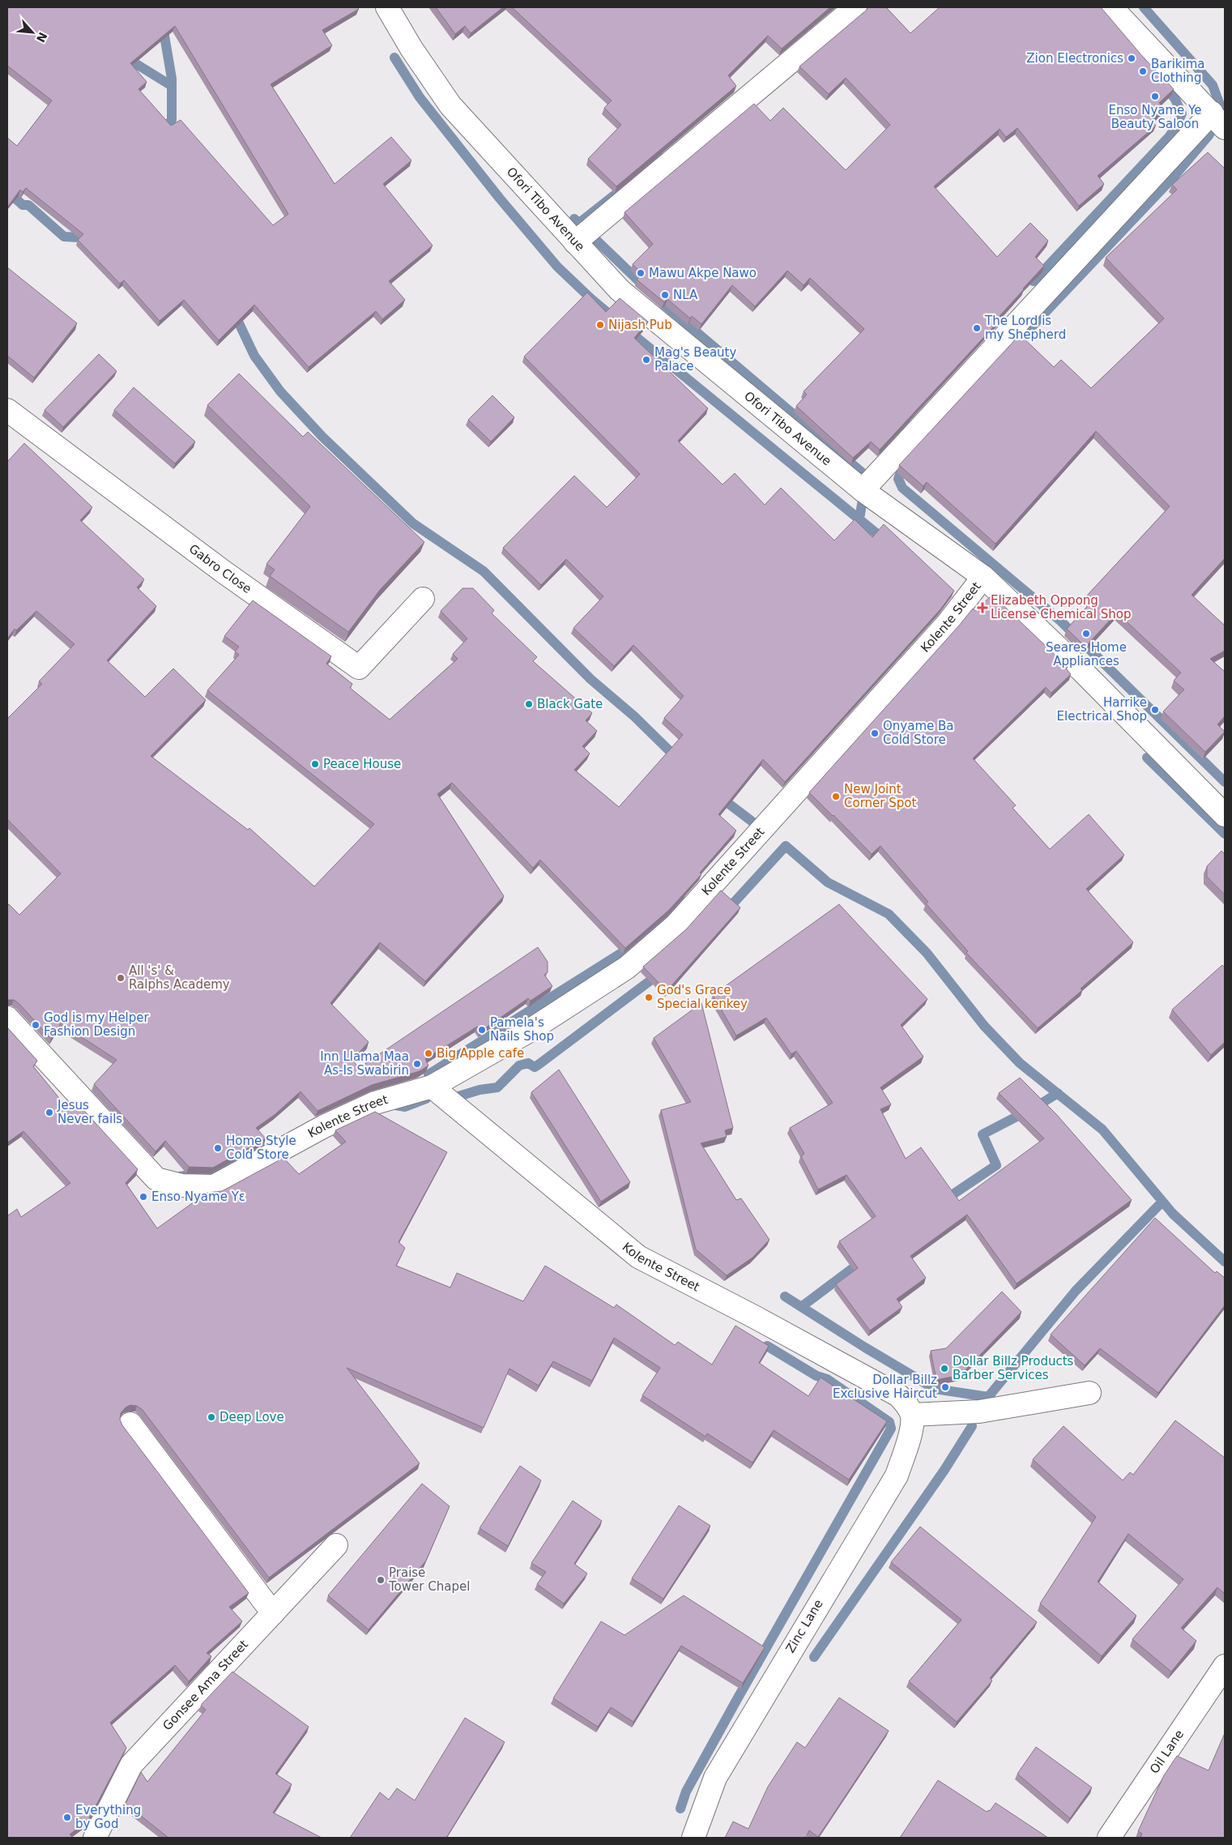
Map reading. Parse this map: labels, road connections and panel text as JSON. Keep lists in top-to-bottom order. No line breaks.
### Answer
{"streets":{"street":["Ofori Tibo Avenue","Gabro Close","Kolente Street","Zinc Lane","Gonsee Ama Street","Oil Lane"]},"crossings":[["Ofori Tibo Avenue","Kolente Street"],["Kolente Street","Zinc Lane"]],"places":{"other":["Zion Electronics","Barikima Clothing","Enso Nyame Ye Beauty Saloon","Mawu Akpe Nawo","NLA","Nijash Pub","The Lord is my Shepherd","Mag's Beauty Palace","Seares Home Appliances","Black Gate","Harrike Electrical Shop","Onyame Ba Cold Store","Peace House","New Joint Corner Spot","All 's' & Ralphs Academy","God's Grace Special kenkey","God is my Helper Fashion Design","Pamela's Nails Shop","Big Apple cafe","Inn Llama Maa As-Is Swabirin","Jesus Never fails","Home Style Cold Store","Enso Nyame Yɛ","Dollar Billz Products Barber Services","Dollar Billz Exclusive Haircut","Deep Love","Praise Tower Chapel","Everything by God"],"health":["Elizabeth Oppong License Chemical Shop"]},"north":"bottom right"}
